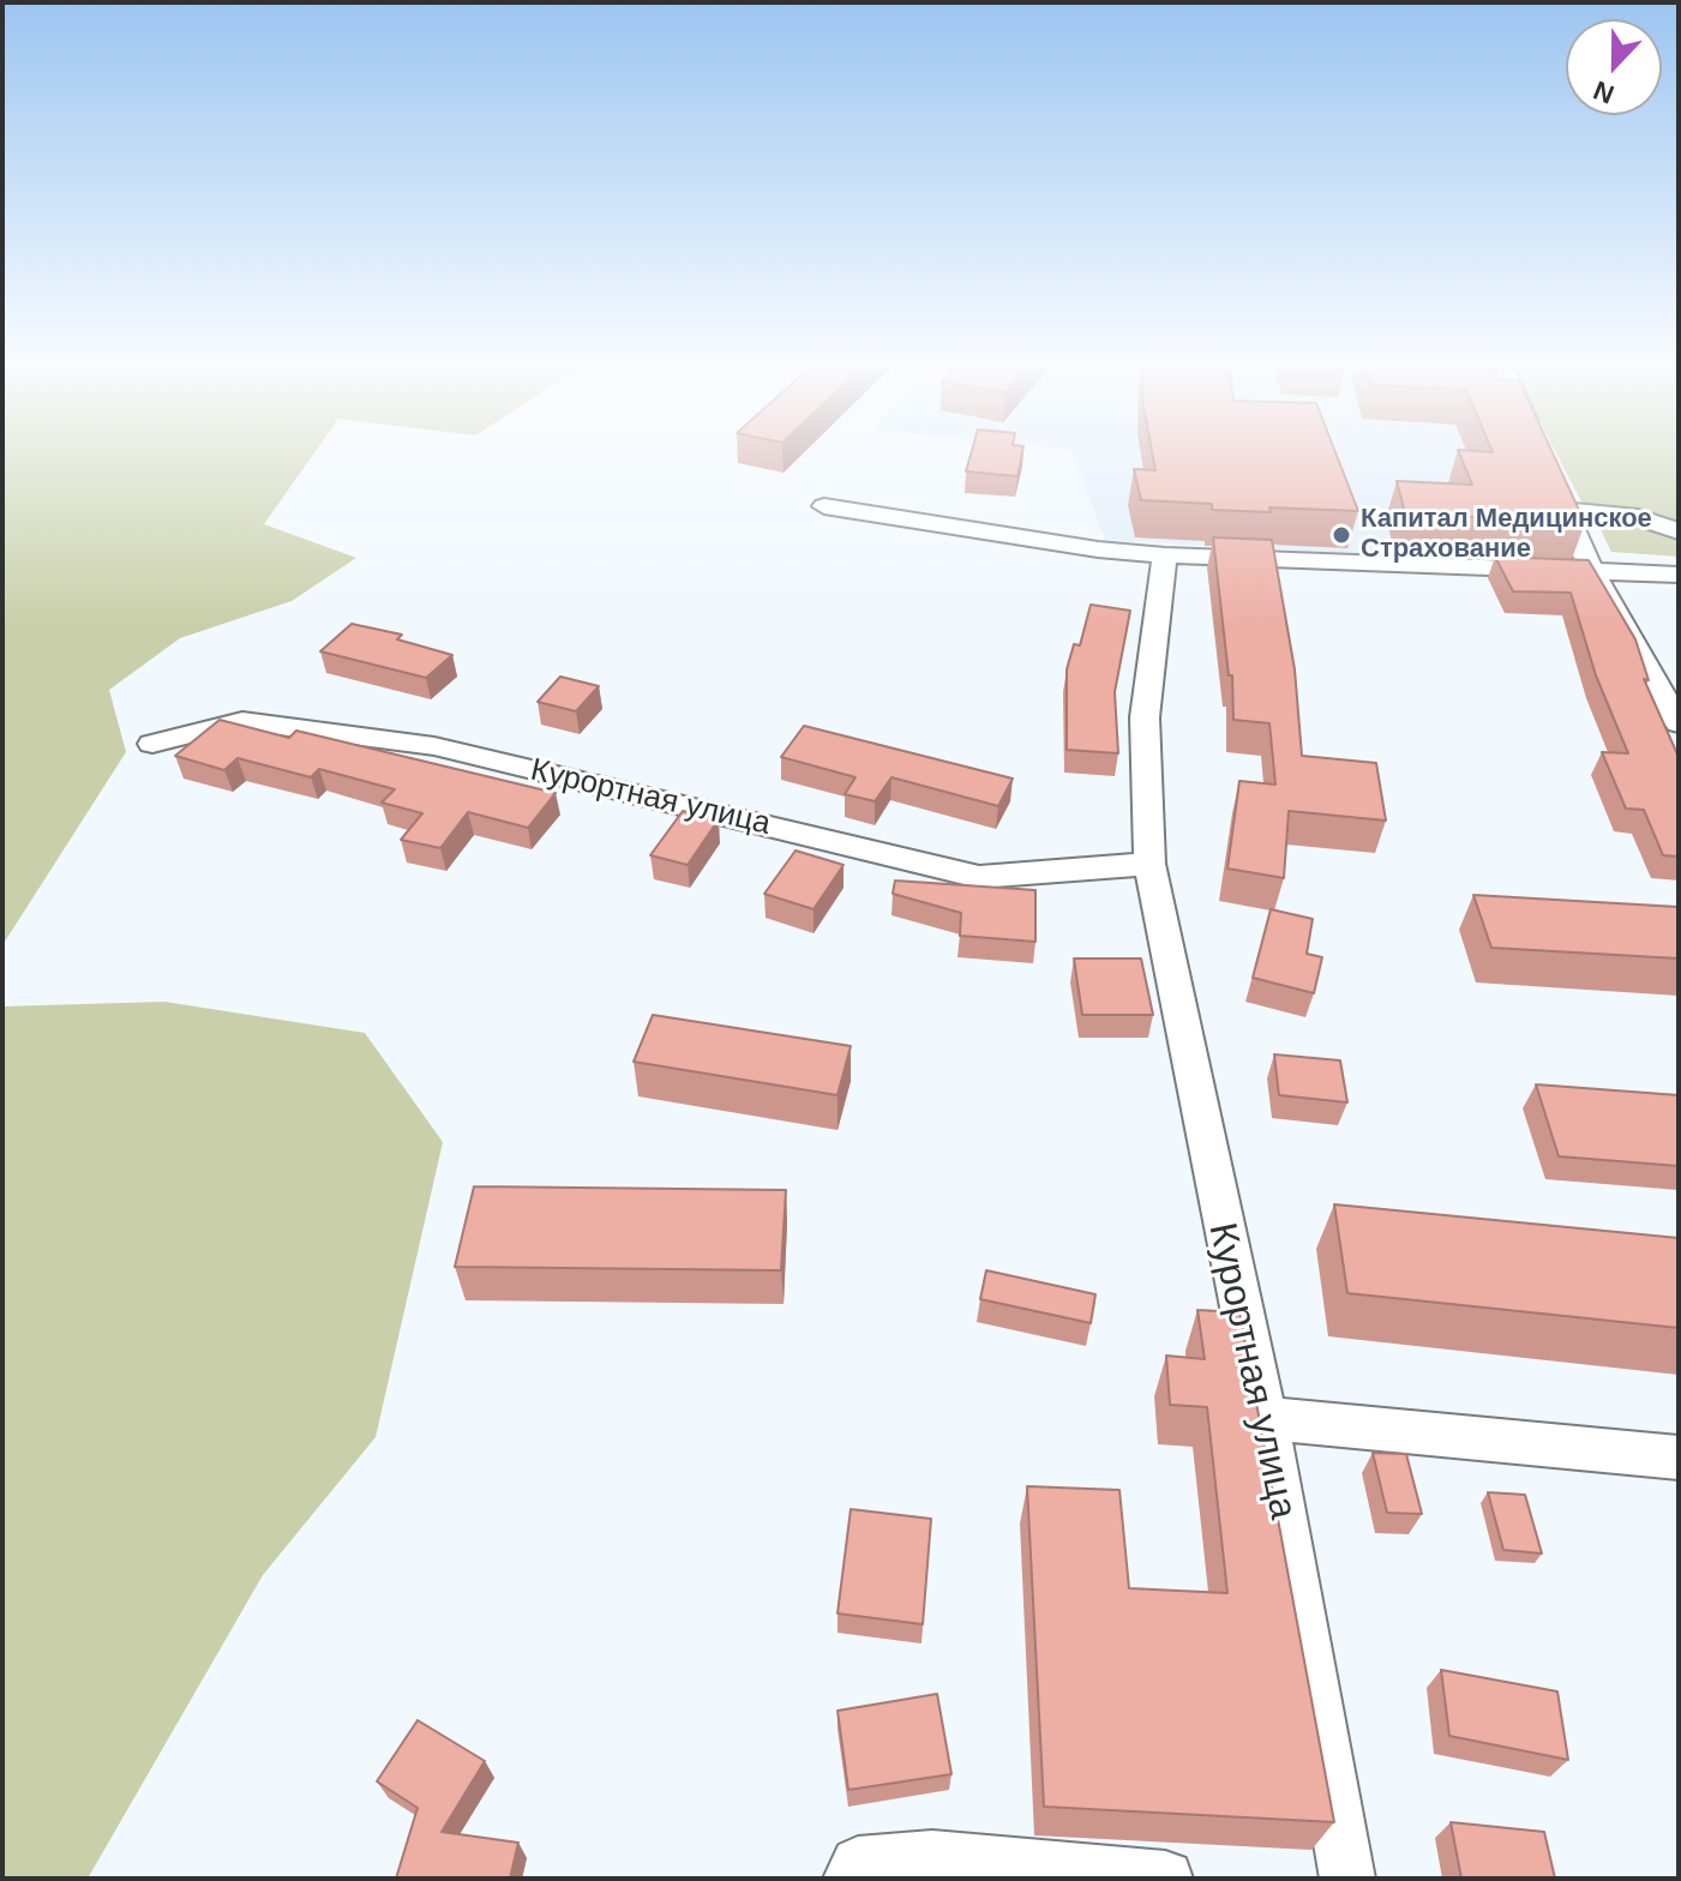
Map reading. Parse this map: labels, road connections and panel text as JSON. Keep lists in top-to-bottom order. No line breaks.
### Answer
{"streets":{"street":["Курортная улица"]},"places":["Капитал Медицинское Страхование"],"north":"bottom"}
